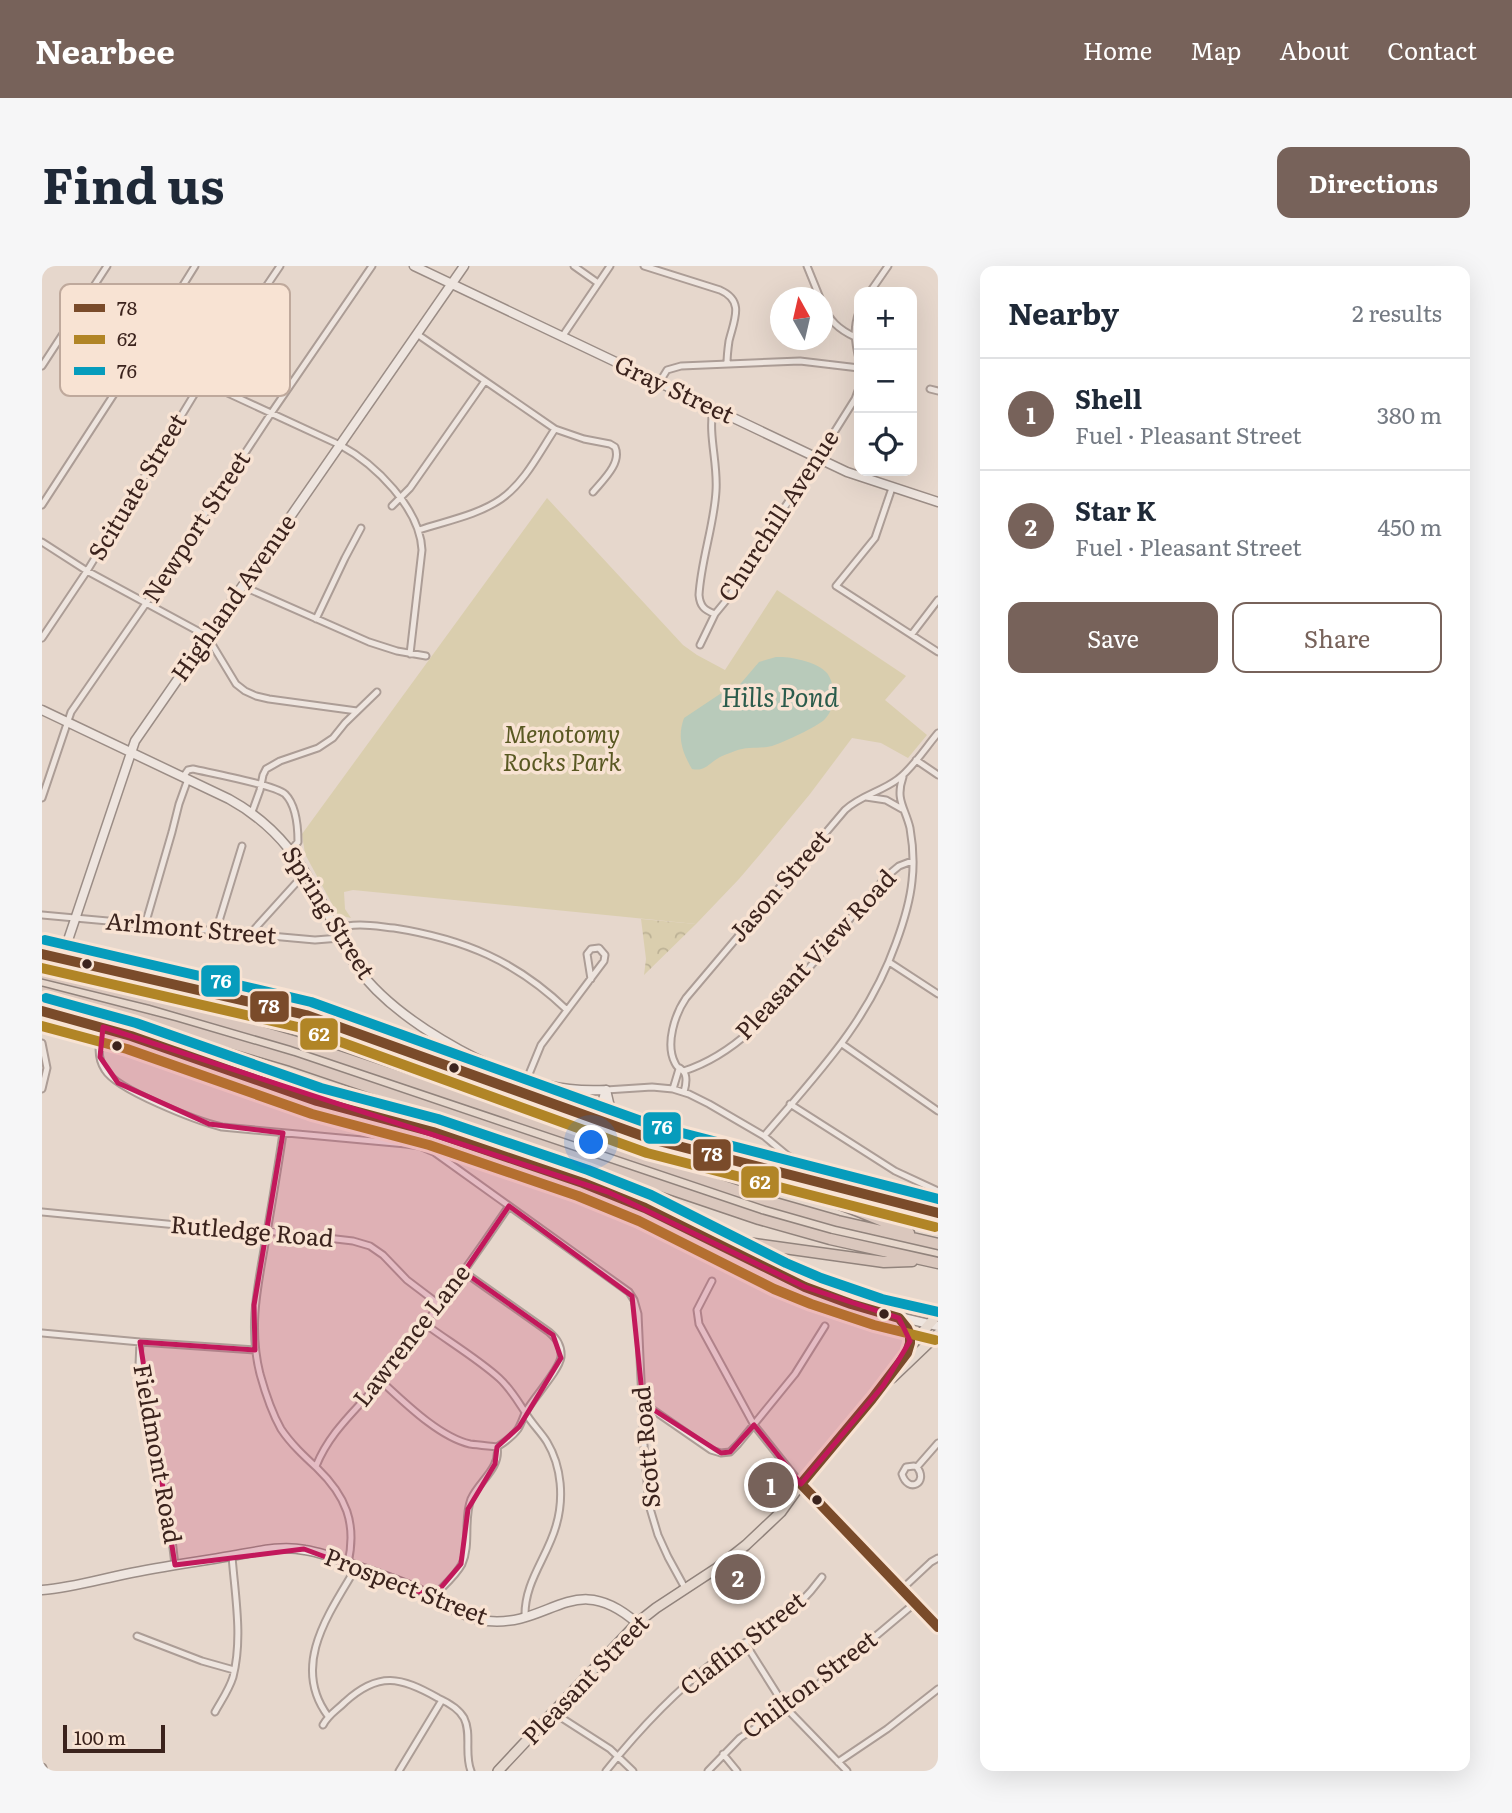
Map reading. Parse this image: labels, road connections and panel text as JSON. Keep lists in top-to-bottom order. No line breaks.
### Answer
{"streets":{"main road":["Pleasant Street"],"street":["Gray Street","Scituate Street","Churchill Avenue","Newport Street","Highland Avenue","Jason Street","Spring Street","Arlmont Street","Pleasant View Road","Rutledge Road","Lawrence Lane","Scott Road","Fieldmont Road","Prospect Street","Claflin Street","Chilton Street"]},"crossings":[["Gray Street","Churchill Avenue"],["Gray Street","Highland Avenue"],["Newport Street","Spring Street"],["Highland Avenue","Spring Street"],["Highland Avenue","Arlmont Street"],["Jason Street","Spring Street"],["Jason Street","Pleasant View Road"],["Spring Street","Arlmont Street"],["Rutledge Road","Lawrence Lane"],["Lawrence Lane","Scott Road"],["Scott Road","Pleasant Street"],["Fieldmont Road","Prospect Street"],["Prospect Street","Pleasant Street"]],"water":["Hills Pond"],"parks":["Menotomy Rocks Park"],"lines":["transit line 76","transit line 78","transit line 62"],"legend":["78","62","76"],"scale_bar":"100 m","north":"top","page":{"header":"Nearbee","nav":["Home","Map","About","Contact"],"title":"Find us","buttons":["Directions",["Save","Share"]],"heading":["Nearby","2 results"],"map_buttons":["+","−"],"list":[{"mark":"1","name":"Shell","note":"Fuel · Pleasant Street","value":"380 m"},{"mark":"2","name":"Star K","note":"Fuel · Pleasant Street","value":"450 m"}],"pins":["1","2"],"scale":"100 m"}}
